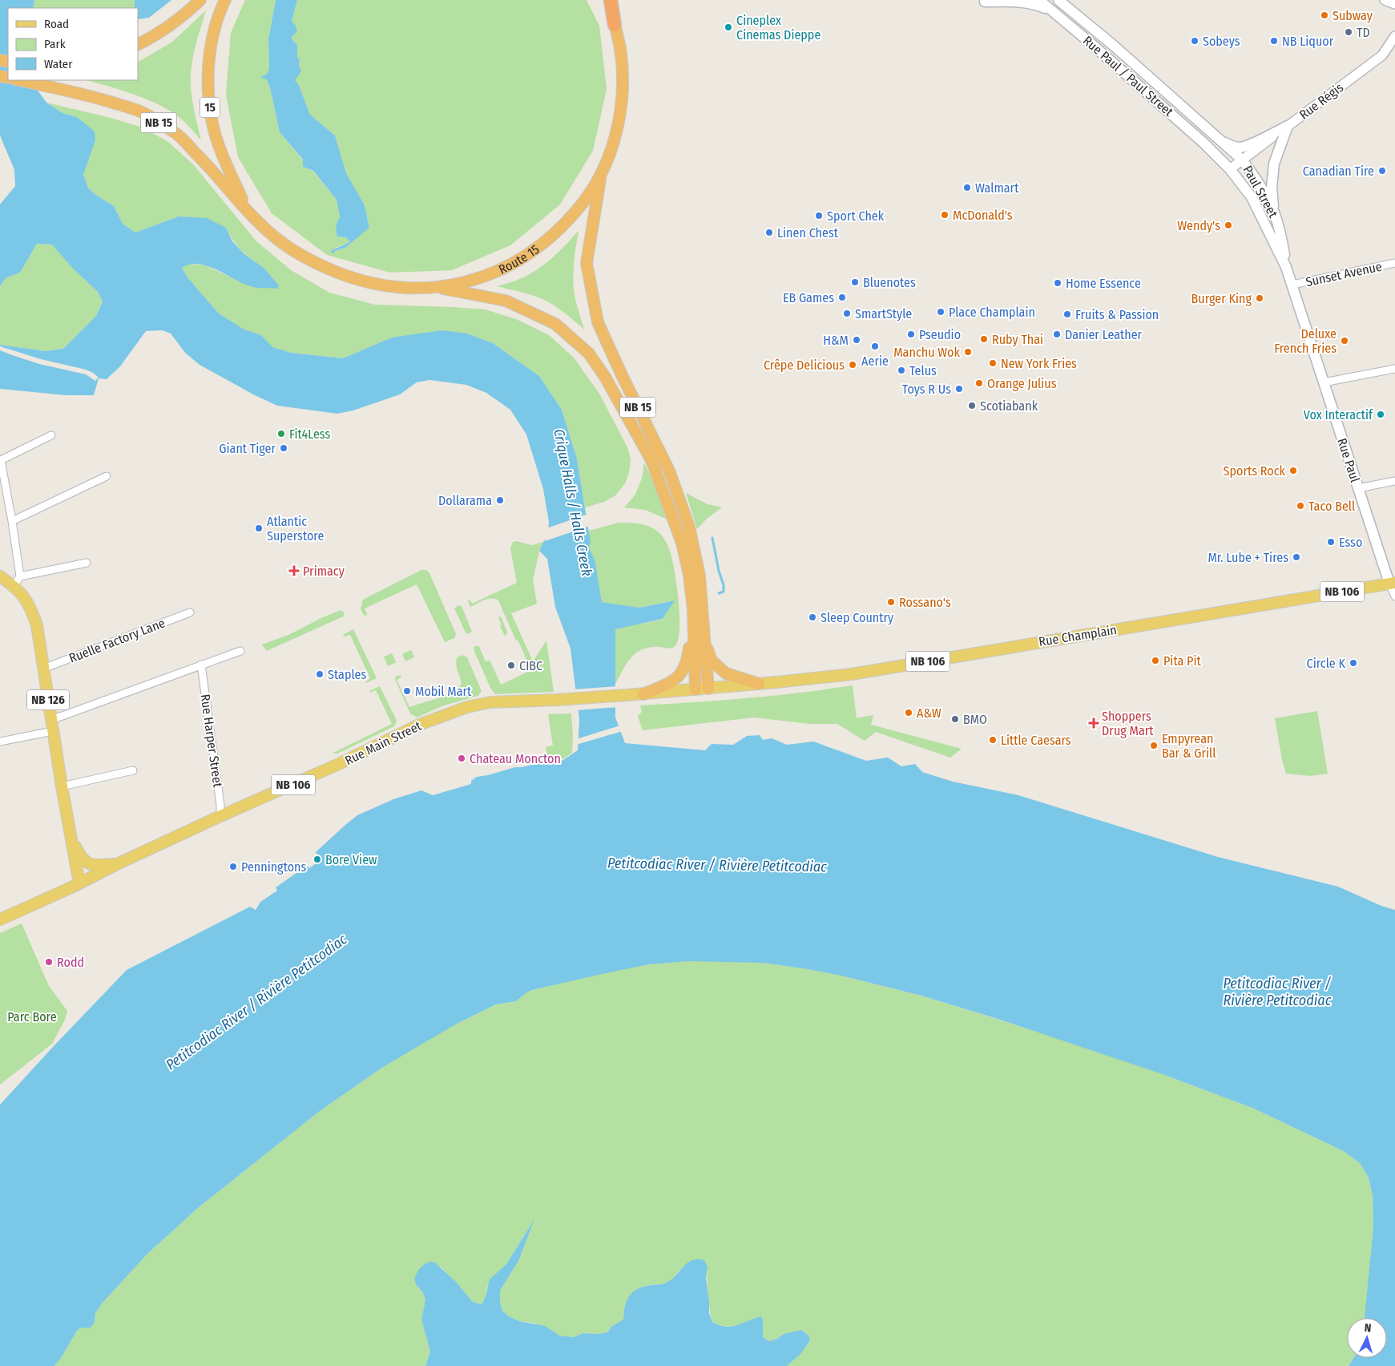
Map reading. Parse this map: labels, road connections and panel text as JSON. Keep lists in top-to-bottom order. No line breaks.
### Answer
{"streets":{"highway":["15","NB 15","Route 15"],"main road":["Rue Paul / Paul Street","Paul Street","Rue Paul","NB 106","Rue Champlain","NB 126","Rue Main Street"],"street":["Rue Régis","Sunset Avenue","Ruelle Factory Lane","Rue Harper Street"]},"crossings":[["Rue Paul / Paul Street","Paul Street"],["Rue Régis","Paul Street"],["15","NB 15"],["15","Route 15"],["NB 15","Route 15"],["NB 15","NB 106"],["NB 15","Rue Main Street"],["Paul Street","Rue Paul"],["Sunset Avenue","Rue Paul"],["Rue Paul","Rue Champlain"],["NB 106","Rue Champlain"],["NB 106","NB 126"],["NB 106","Rue Main Street"],["Ruelle Factory Lane","NB 126"],["NB 126","Rue Main Street"],["Rue Harper Street","Rue Main Street"]],"water":["Crique Halls / Halls Creek","Petitcodiac River / Rivière Petitcodiac"],"parks":["Parc Bore"],"places":{"other":["Subway","Cineplex Cinemas Dieppe","TD","Sobeys","NB Liquor","Canadian Tire","Walmart","McDonald's","Sport Chek","Wendy's","Linen Chest","Bluenotes","Home Essence","EB Games","Burger King","Place Champlain","SmartStyle","Fruits & Passion","Pseudio","Danier Leather","Ruby Thai","H&M","Deluxe French Fries","Aerie","Manchu Wok","New York Fries","Crêpe Delicious","Telus","Orange Julius","Toys R Us","Scotiabank","Vox Interactif","Fit4Less","Giant Tiger","Sports Rock","Dollarama","Taco Bell","Atlantic Superstore","Esso","Mr. Lube + Tires","Rossano's","Sleep Country","Pita Pit","Circle K","CIBC","Staples","Mobil Mart","A&W","BMO","Little Caesars","Empyrean Bar & Grill","Chateau Moncton","Bore View","Penningtons","Rodd"],"health":["Primacy","Shoppers Drug Mart"]},"legend":["Road","Park","Water"],"north":"top"}
